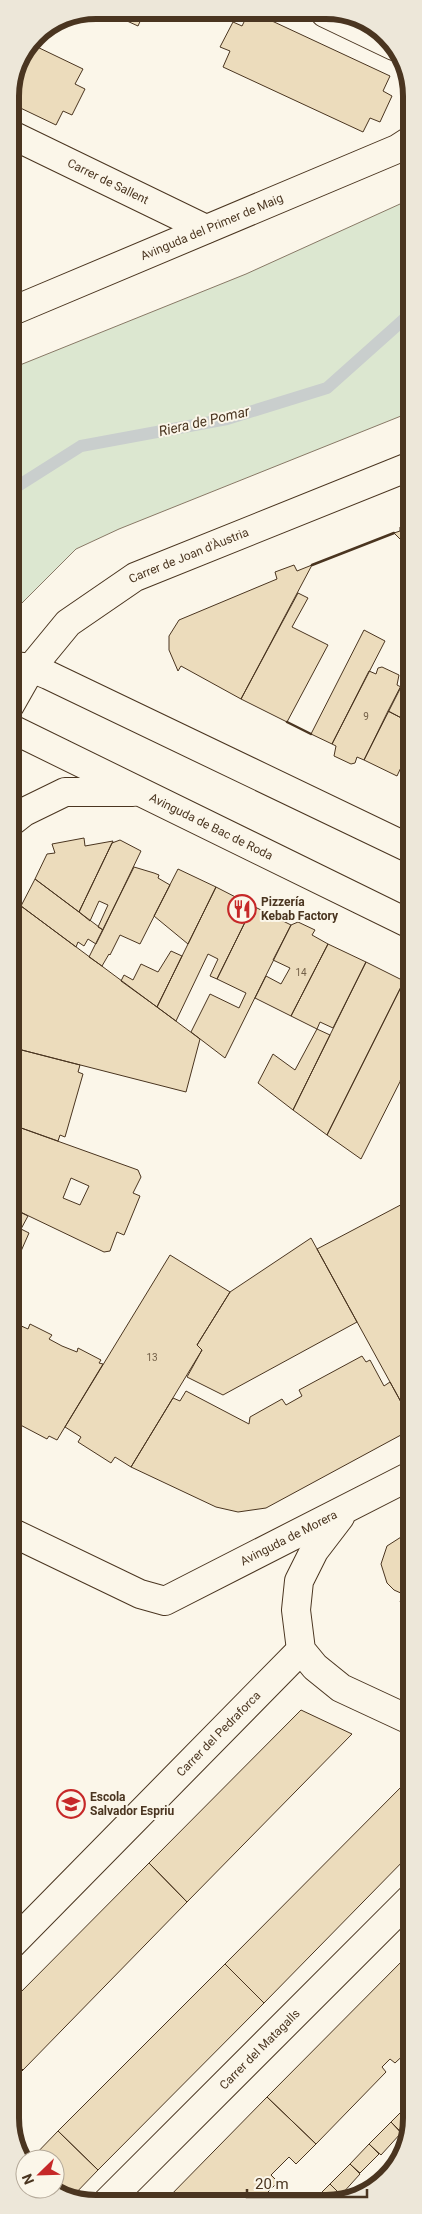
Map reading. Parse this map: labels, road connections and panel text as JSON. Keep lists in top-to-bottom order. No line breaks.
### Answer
{"streets":{"street":["Carrer de Sallent","Avinguda del Primer de Maig","Carrer de Joan d'Àustria","Avinguda de Bac de Roda","Avinguda de Morera","Carrer del Pedraforca","Carrer del Matagalls"]},"crossings":[["Carrer de Sallent","Avinguda del Primer de Maig"]],"water":["Riera de Pomar"],"places":{"restaurant":["Pizzería Kebab Factory"],"school or university":["Escola Salvador Espriu"]},"house_numbers":["9","14","13"],"scale_bar":"20 m","north":"bottom left"}
